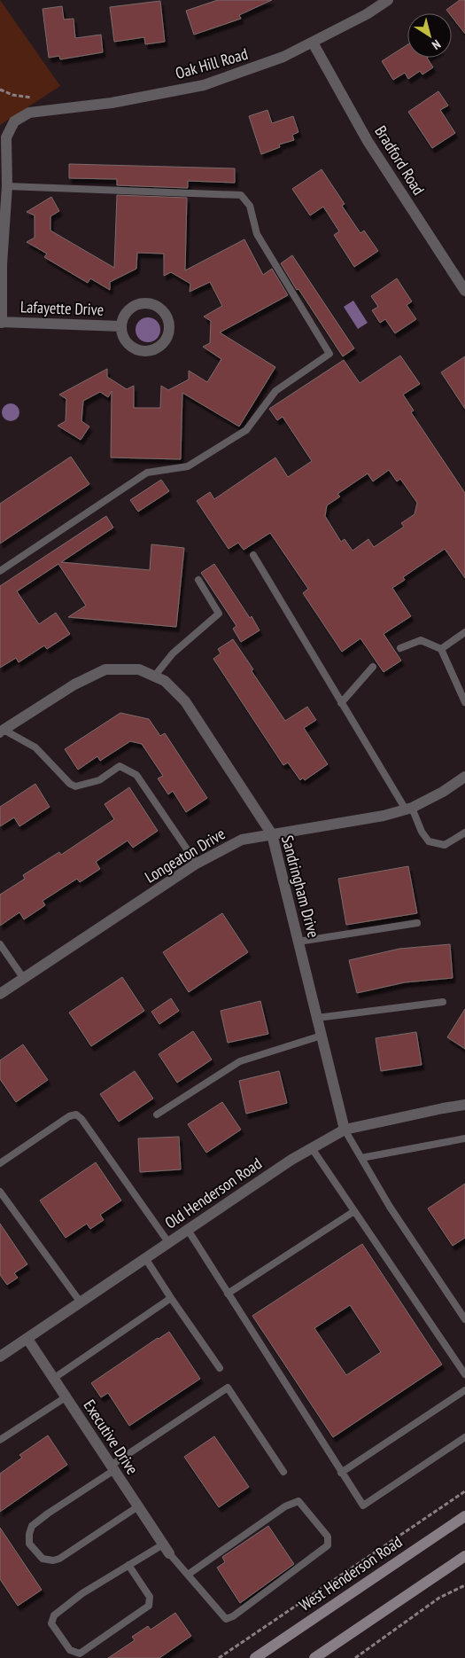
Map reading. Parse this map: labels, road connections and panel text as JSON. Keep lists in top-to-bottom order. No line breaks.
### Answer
{"streets":{"main road":["West Henderson Road"],"street":["Oak Hill Road","Bradford Road","Lafayette Drive","Longeaton Drive","Sandringham Drive","Old Henderson Road","Executive Drive"]},"crossings":[["Oak Hill Road","Bradford Road"],["Oak Hill Road","Lafayette Drive"],["Longeaton Drive","Sandringham Drive"],["Sandringham Drive","Old Henderson Road"],["Old Henderson Road","Executive Drive"]],"north":"bottom right"}
